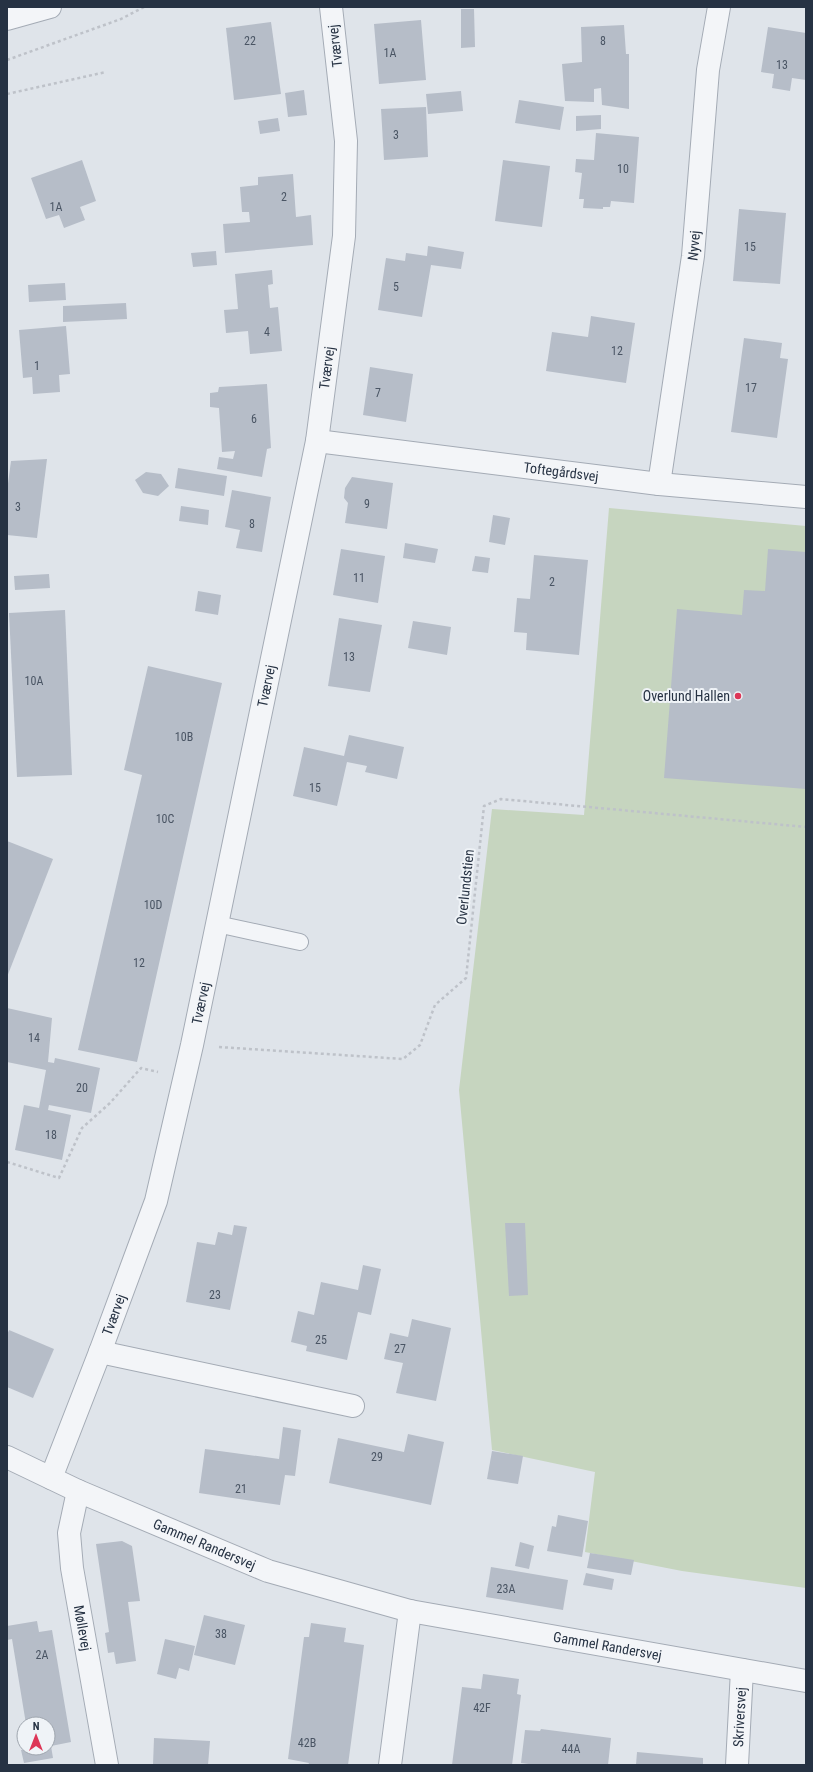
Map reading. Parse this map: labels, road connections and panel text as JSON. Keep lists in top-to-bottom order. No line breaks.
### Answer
{"streets":{"street":["Tværvej","Nyvej","Toftegårdsvej","Gammel Randersvej","Møllevej","Skriversvej"],"path":["Overlundstien"]},"crossings":[["Tværvej","Toftegårdsvej"],["Tværvej","Overlundstien"],["Tværvej","Gammel Randersvej"],["Nyvej","Toftegårdsvej"],["Gammel Randersvej","Møllevej"],["Gammel Randersvej","Skriversvej"]],"places":["Overlund Hallen"],"house_numbers":["22","8","1A","13","3","10","2","1A","15","5","4","12","1","17","7","6","9","3","8","11","2","13","10A","10B","15","10C","10D","12","14","20","18","23","25","27","29","21","23A","38","2A","42F","42B","44A"],"north":"top"}
